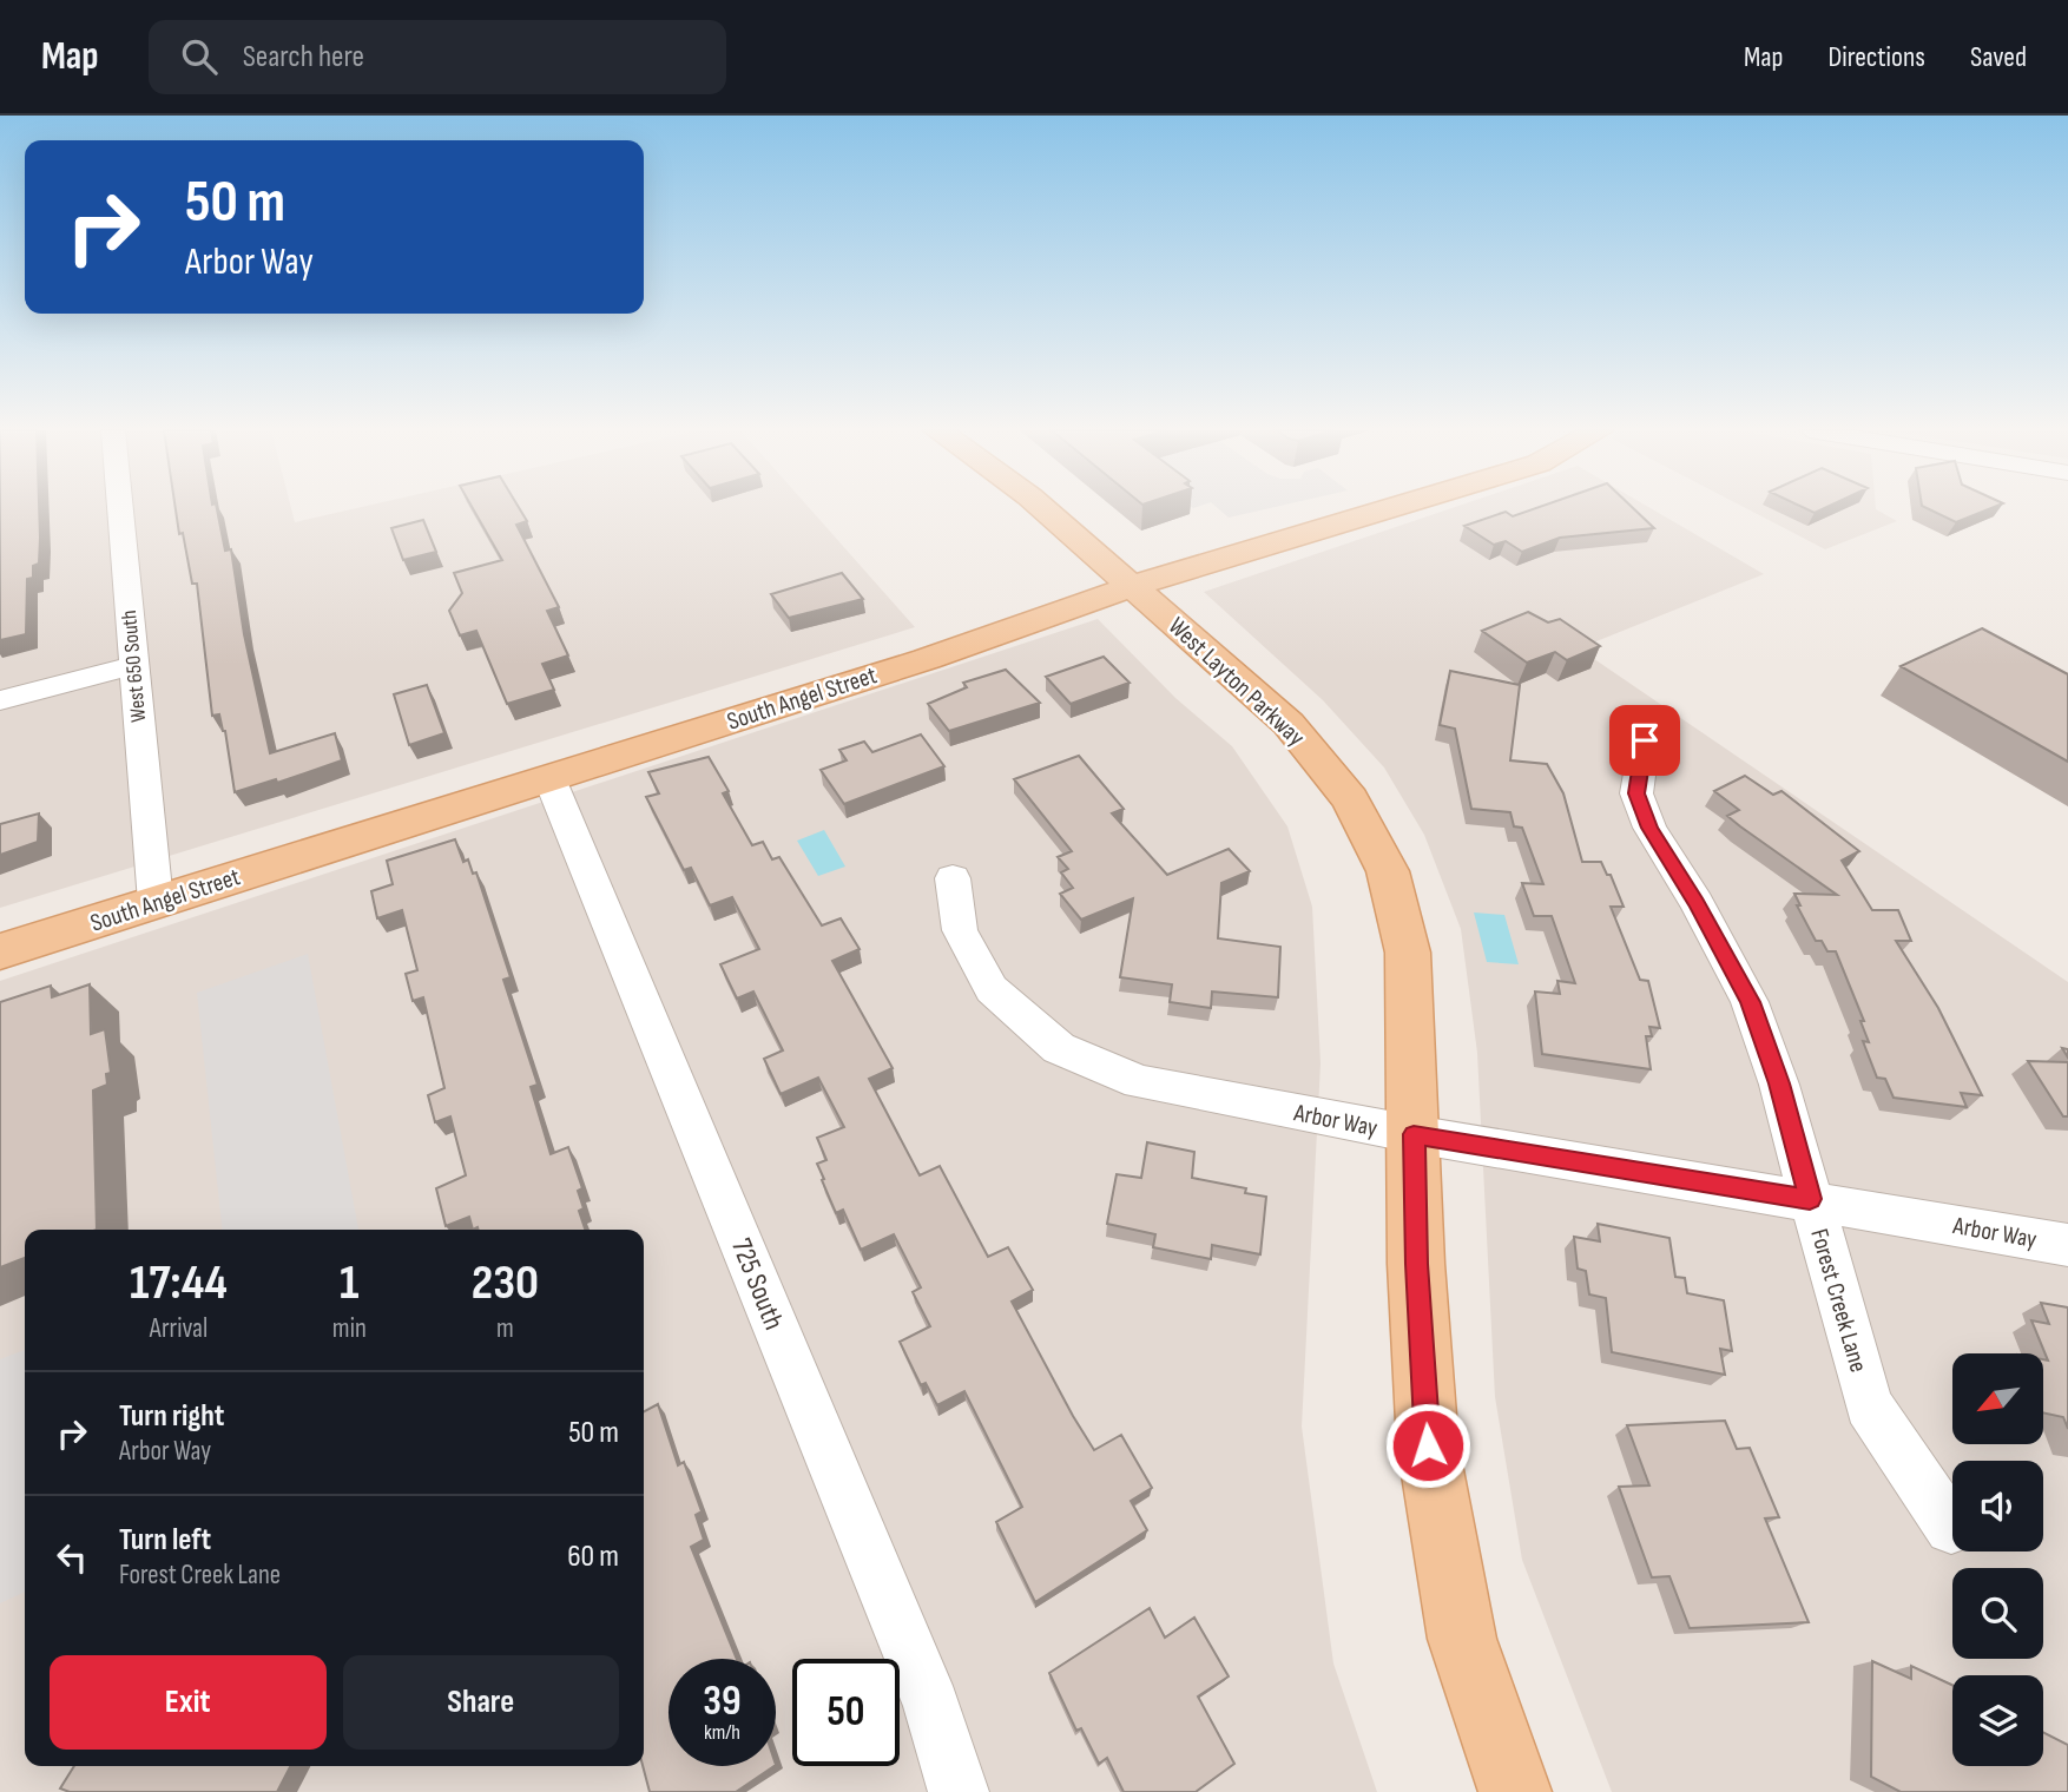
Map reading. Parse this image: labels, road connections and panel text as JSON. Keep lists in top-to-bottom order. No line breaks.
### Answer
{"streets":{"main road":["West Layton Parkway","South Angel Street"],"street":["West 650 South","Arbor Way","725 South","Forest Creek Lane"]},"crossings":[["West 650 South","South Angel Street"],["West Layton Parkway","South Angel Street"],["West Layton Parkway","Arbor Way"],["South Angel Street","725 South"],["Arbor Way","Forest Creek Lane"]],"north":"bottom left","page":{"header":"Map","search":"Search here","nav":["Map","Directions","Saved"],"turn":["50 m","Arbor Way"],"eta":["17:44","Arrival","1","min","230","m"],"list":[{"name":"Turn right","note":"Arbor Way","value":"50 m"},{"name":"Turn left","note":"Forest Creek Lane","value":"60 m"}],"buttons":["Exit","Share"],"speed":"39 km/h","limit":"50"}}
